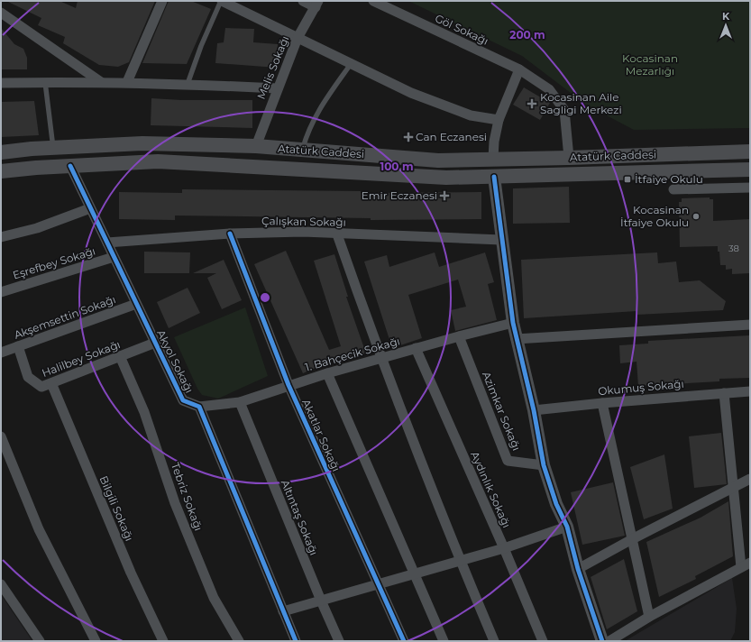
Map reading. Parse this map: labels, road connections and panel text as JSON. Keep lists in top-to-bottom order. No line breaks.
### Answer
{"streets":{"main road":["Atatürk Caddesi"],"street":["Göl Sokağı","Melis Sokağı","Çalışkan Sokağı","Eşrefbey Sokağı","Akşemsettin Sokağı","1. Bahçecik Sokağı","Halilbey Sokağı","Akyol Sokağı","Okumuş Sokağı","Azimkar Sokağı","Akatlar Sokağı","Aydınlık Sokağı","Tebriz Sokağı","Bilgili Sokağı","Altıntaş Sokağı"]},"crossings":[["Göl Sokağı","Atatürk Caddesi"],["Melis Sokağı","Atatürk Caddesi"],["Çalışkan Sokağı","Akyol Sokağı"],["Çalışkan Sokağı","Akatlar Sokağı"],["Eşrefbey Sokağı","Akyol Sokağı"],["Akşemsettin Sokağı","Halilbey Sokağı"],["Akşemsettin Sokağı","Akyol Sokağı"],["1. Bahçecik Sokağı","Akyol Sokağı"],["1. Bahçecik Sokağı","Azimkar Sokağı"],["1. Bahçecik Sokağı","Akatlar Sokağı"],["1. Bahçecik Sokağı","Aydınlık Sokağı"],["1. Bahçecik Sokağı","Altıntaş Sokağı"],["Halilbey Sokağı","Akyol Sokağı"],["Halilbey Sokağı","Tebriz Sokağı"],["Halilbey Sokağı","Bilgili Sokağı"]],"parks":["Kocasinan Mezarlığı"],"places":{"health":["Kocasinan Aile Sagligi Merkezi","Can Eczanesi","Emir Eczanesi"],"transit":["İtfaiye Okulu"],"other":["Kocasinan İtfaiye Okulu"]},"house_numbers":["38"],"north":"top","rings":["200 m","100 m"]}
